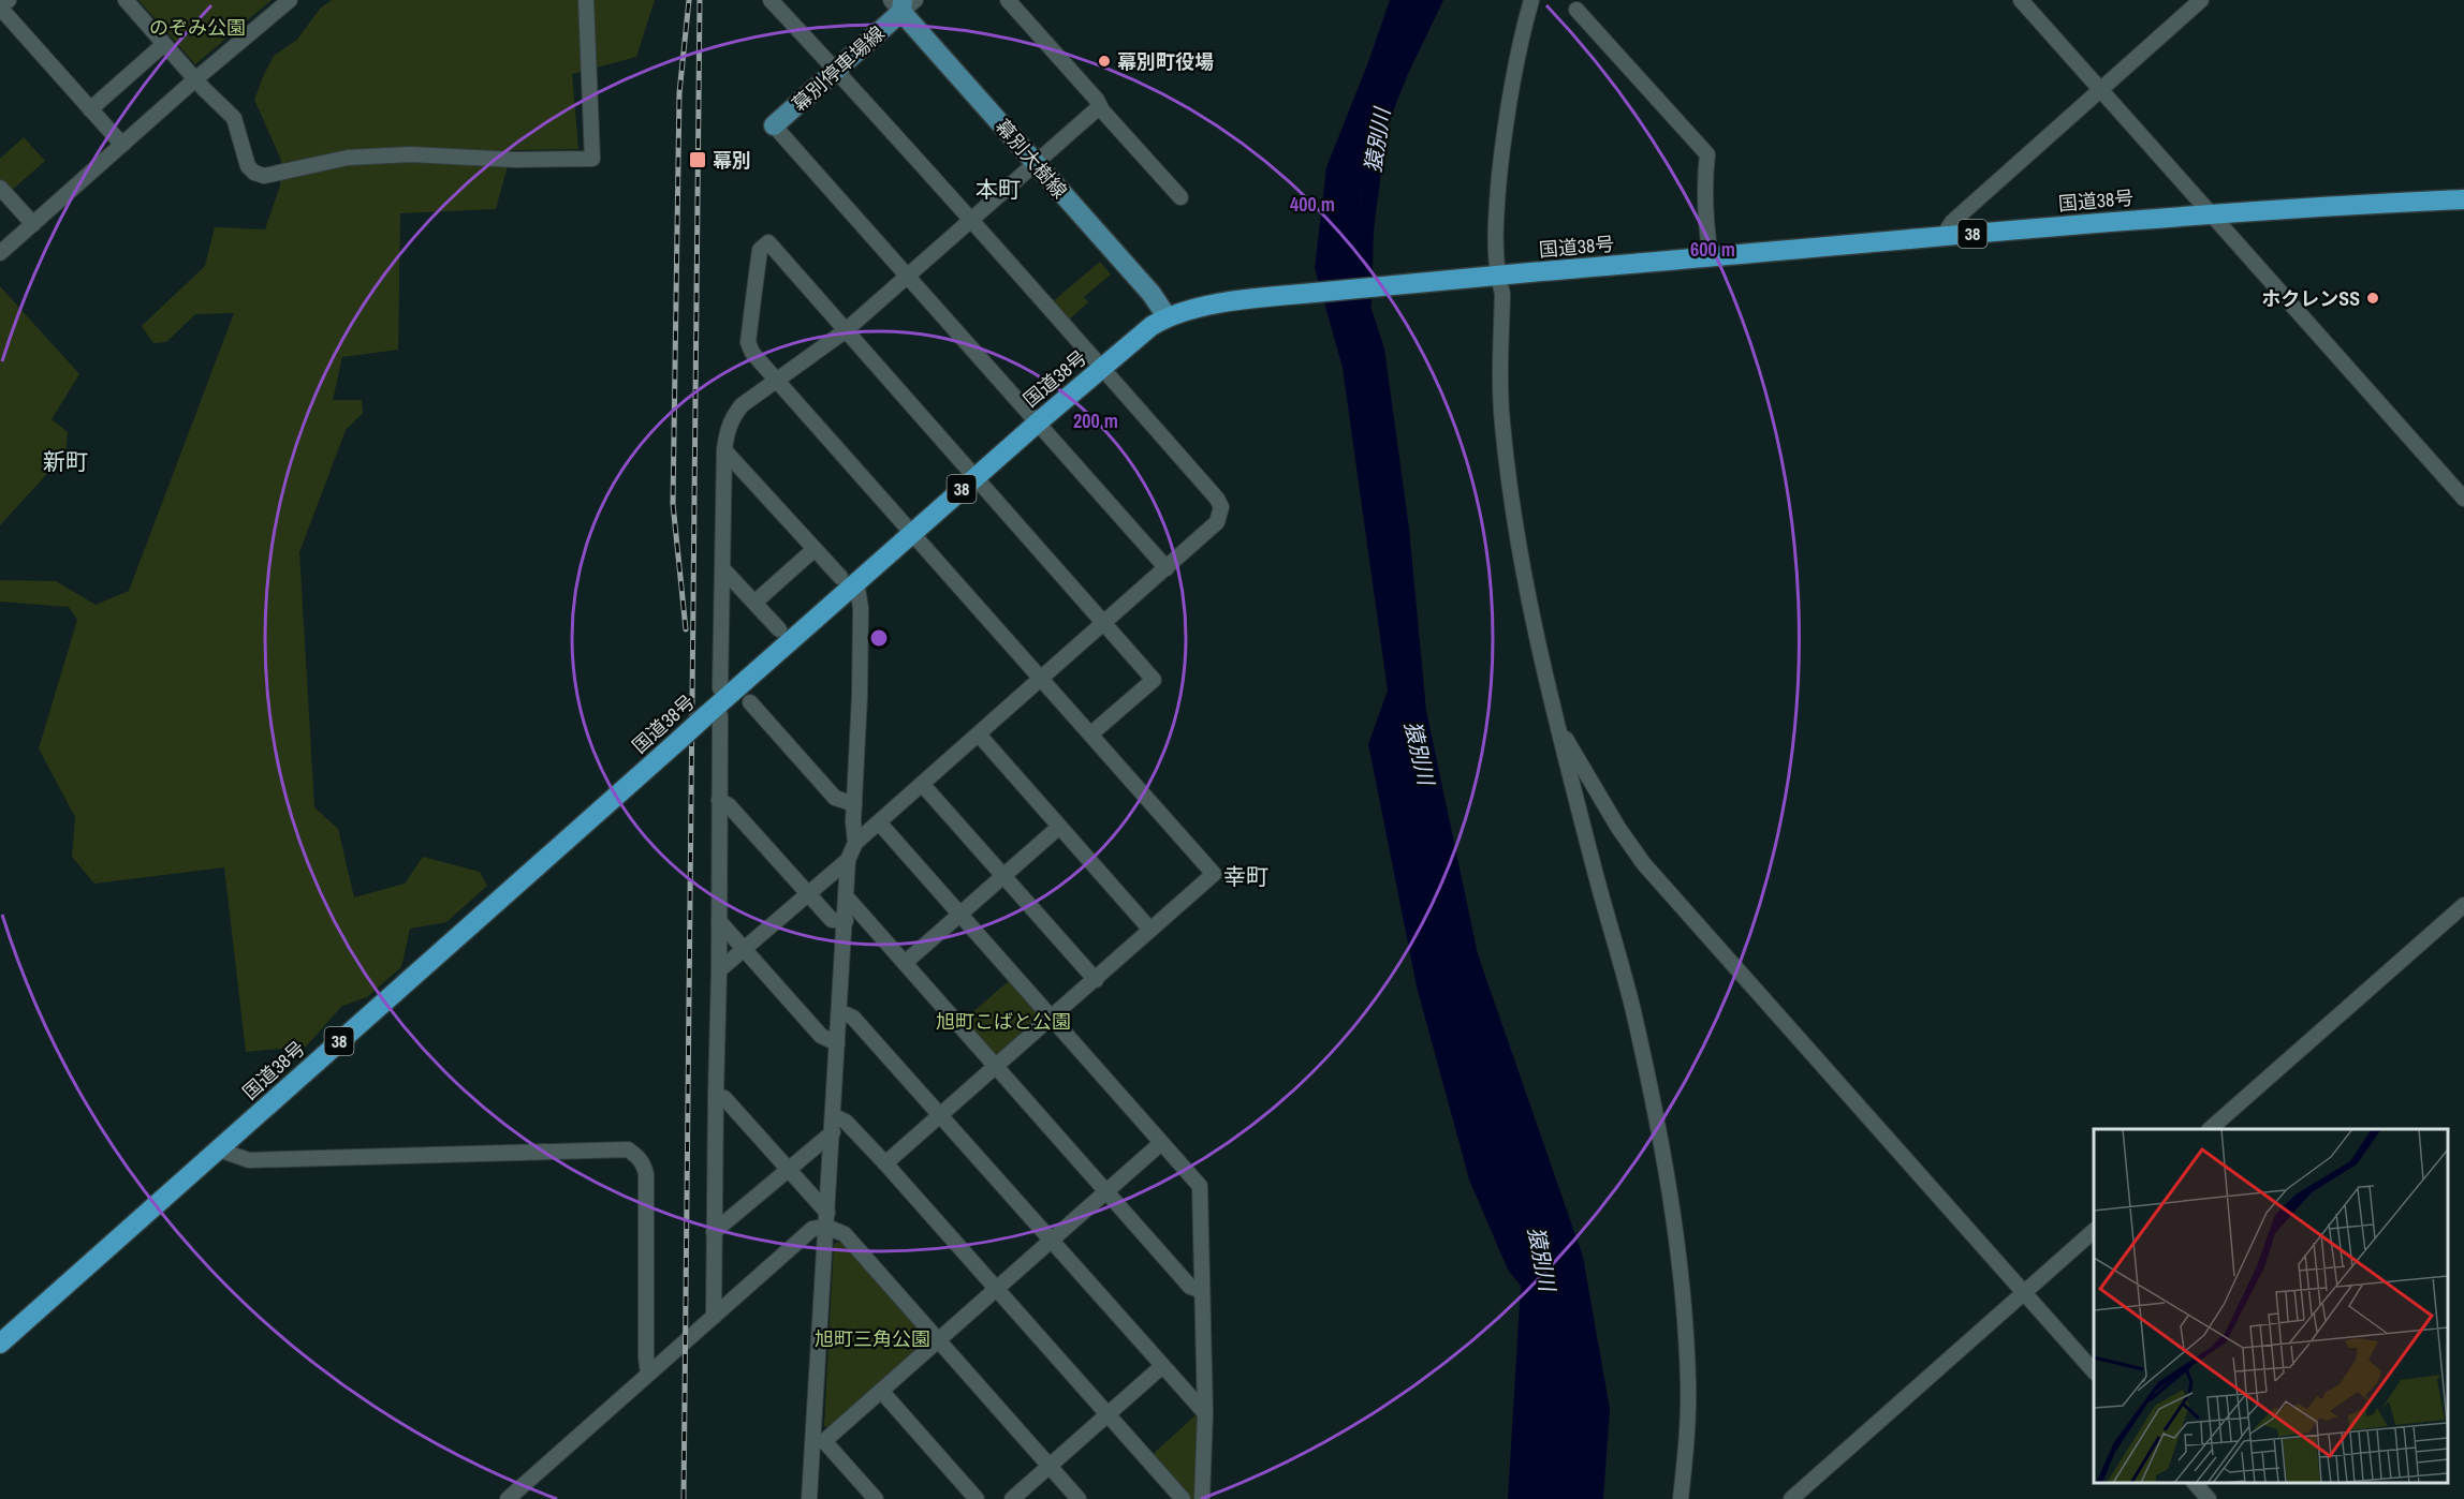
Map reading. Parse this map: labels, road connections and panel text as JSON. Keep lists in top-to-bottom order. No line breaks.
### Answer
{"streets":{"highway":["国道38号","38"],"main road":["幕別停車場線","幕別大樹線"]},"crossings":[["幕別停車場線","幕別大樹線"],["幕別大樹線","国道38号"]],"districts":["本町","新町","幸町"],"water":["猿別川"],"parks":["のぞみ公園","旭町こばと公園","旭町三角公園"],"places":{"other":["幕別町役場","ホクレンSS"],"transit":["幕別"]},"rings":["400 m","600 m","200 m"]}
